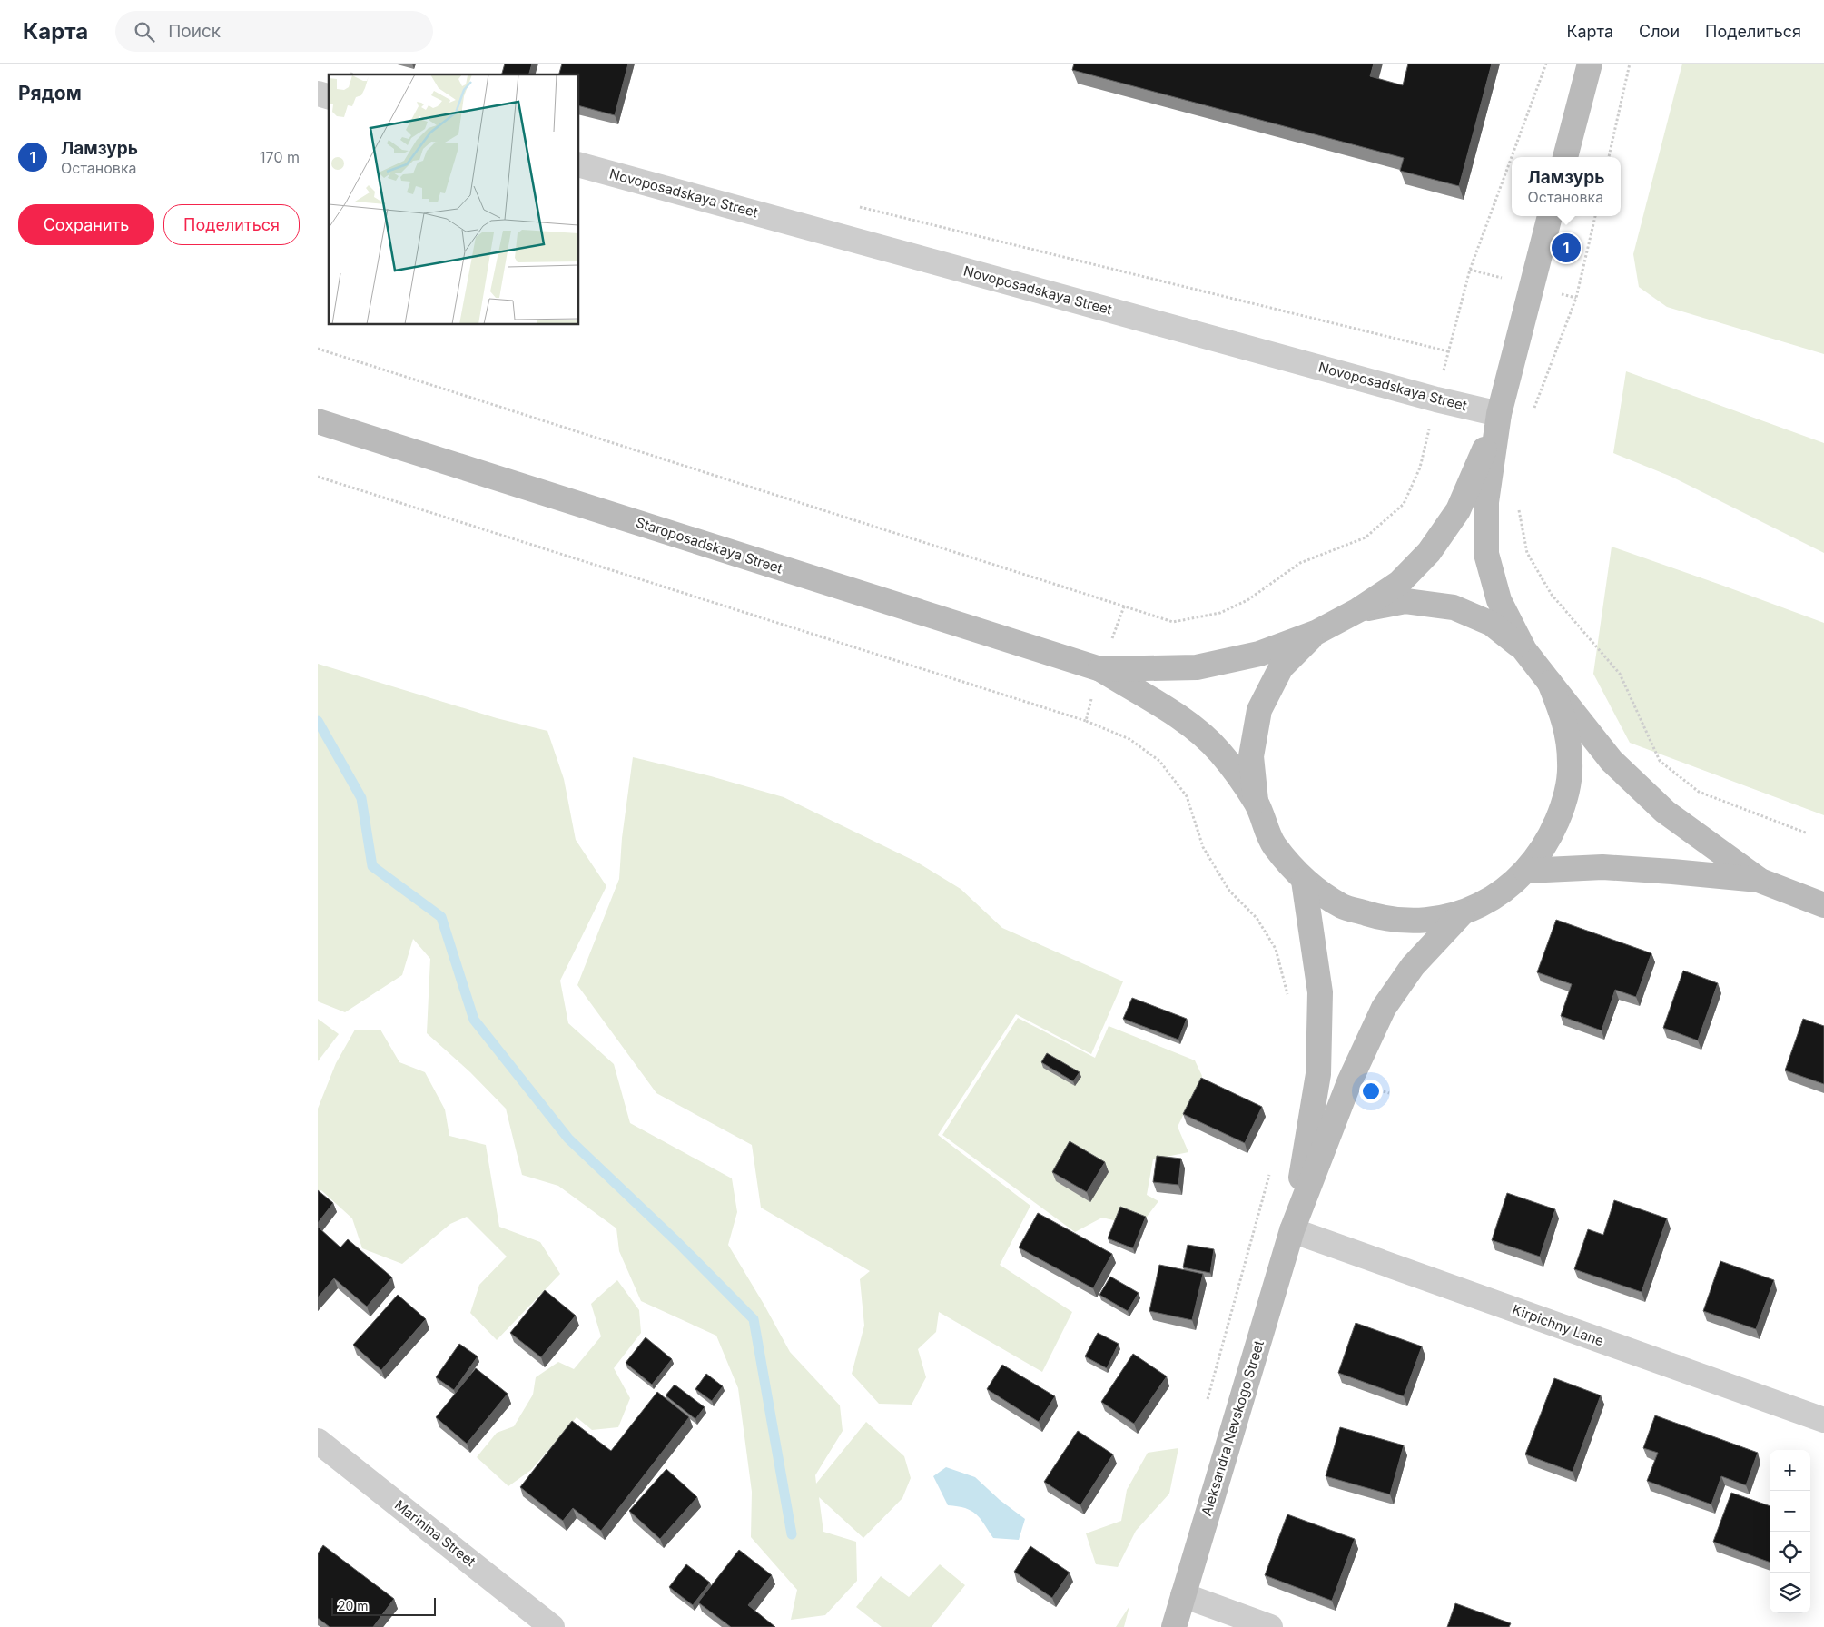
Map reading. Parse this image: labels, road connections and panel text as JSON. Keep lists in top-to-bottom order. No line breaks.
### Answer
{"streets":{"main road":["Staroposadskaya Street","Aleksandra Nevskogo Street"],"street":["Novoposadskaya Street","Kirpichny Lane","Marinina Street"]},"crossings":[["Kirpichny Lane","Aleksandra Nevskogo Street"]],"scale_bar":"20 m","page":{"header":"Карта","search":"Поиск","nav":["Карта","Слои","Поделиться"],"heading":"Рядом","list":[{"mark":"1","name":"Ламзурь","note":"Остановка","value":"170 m"}],"popup":["Ламзурь","Остановка"],"buttons":["Сохранить","Поделиться"],"pins":"1","map_buttons":["+","−"],"scale":"20 m"}}
